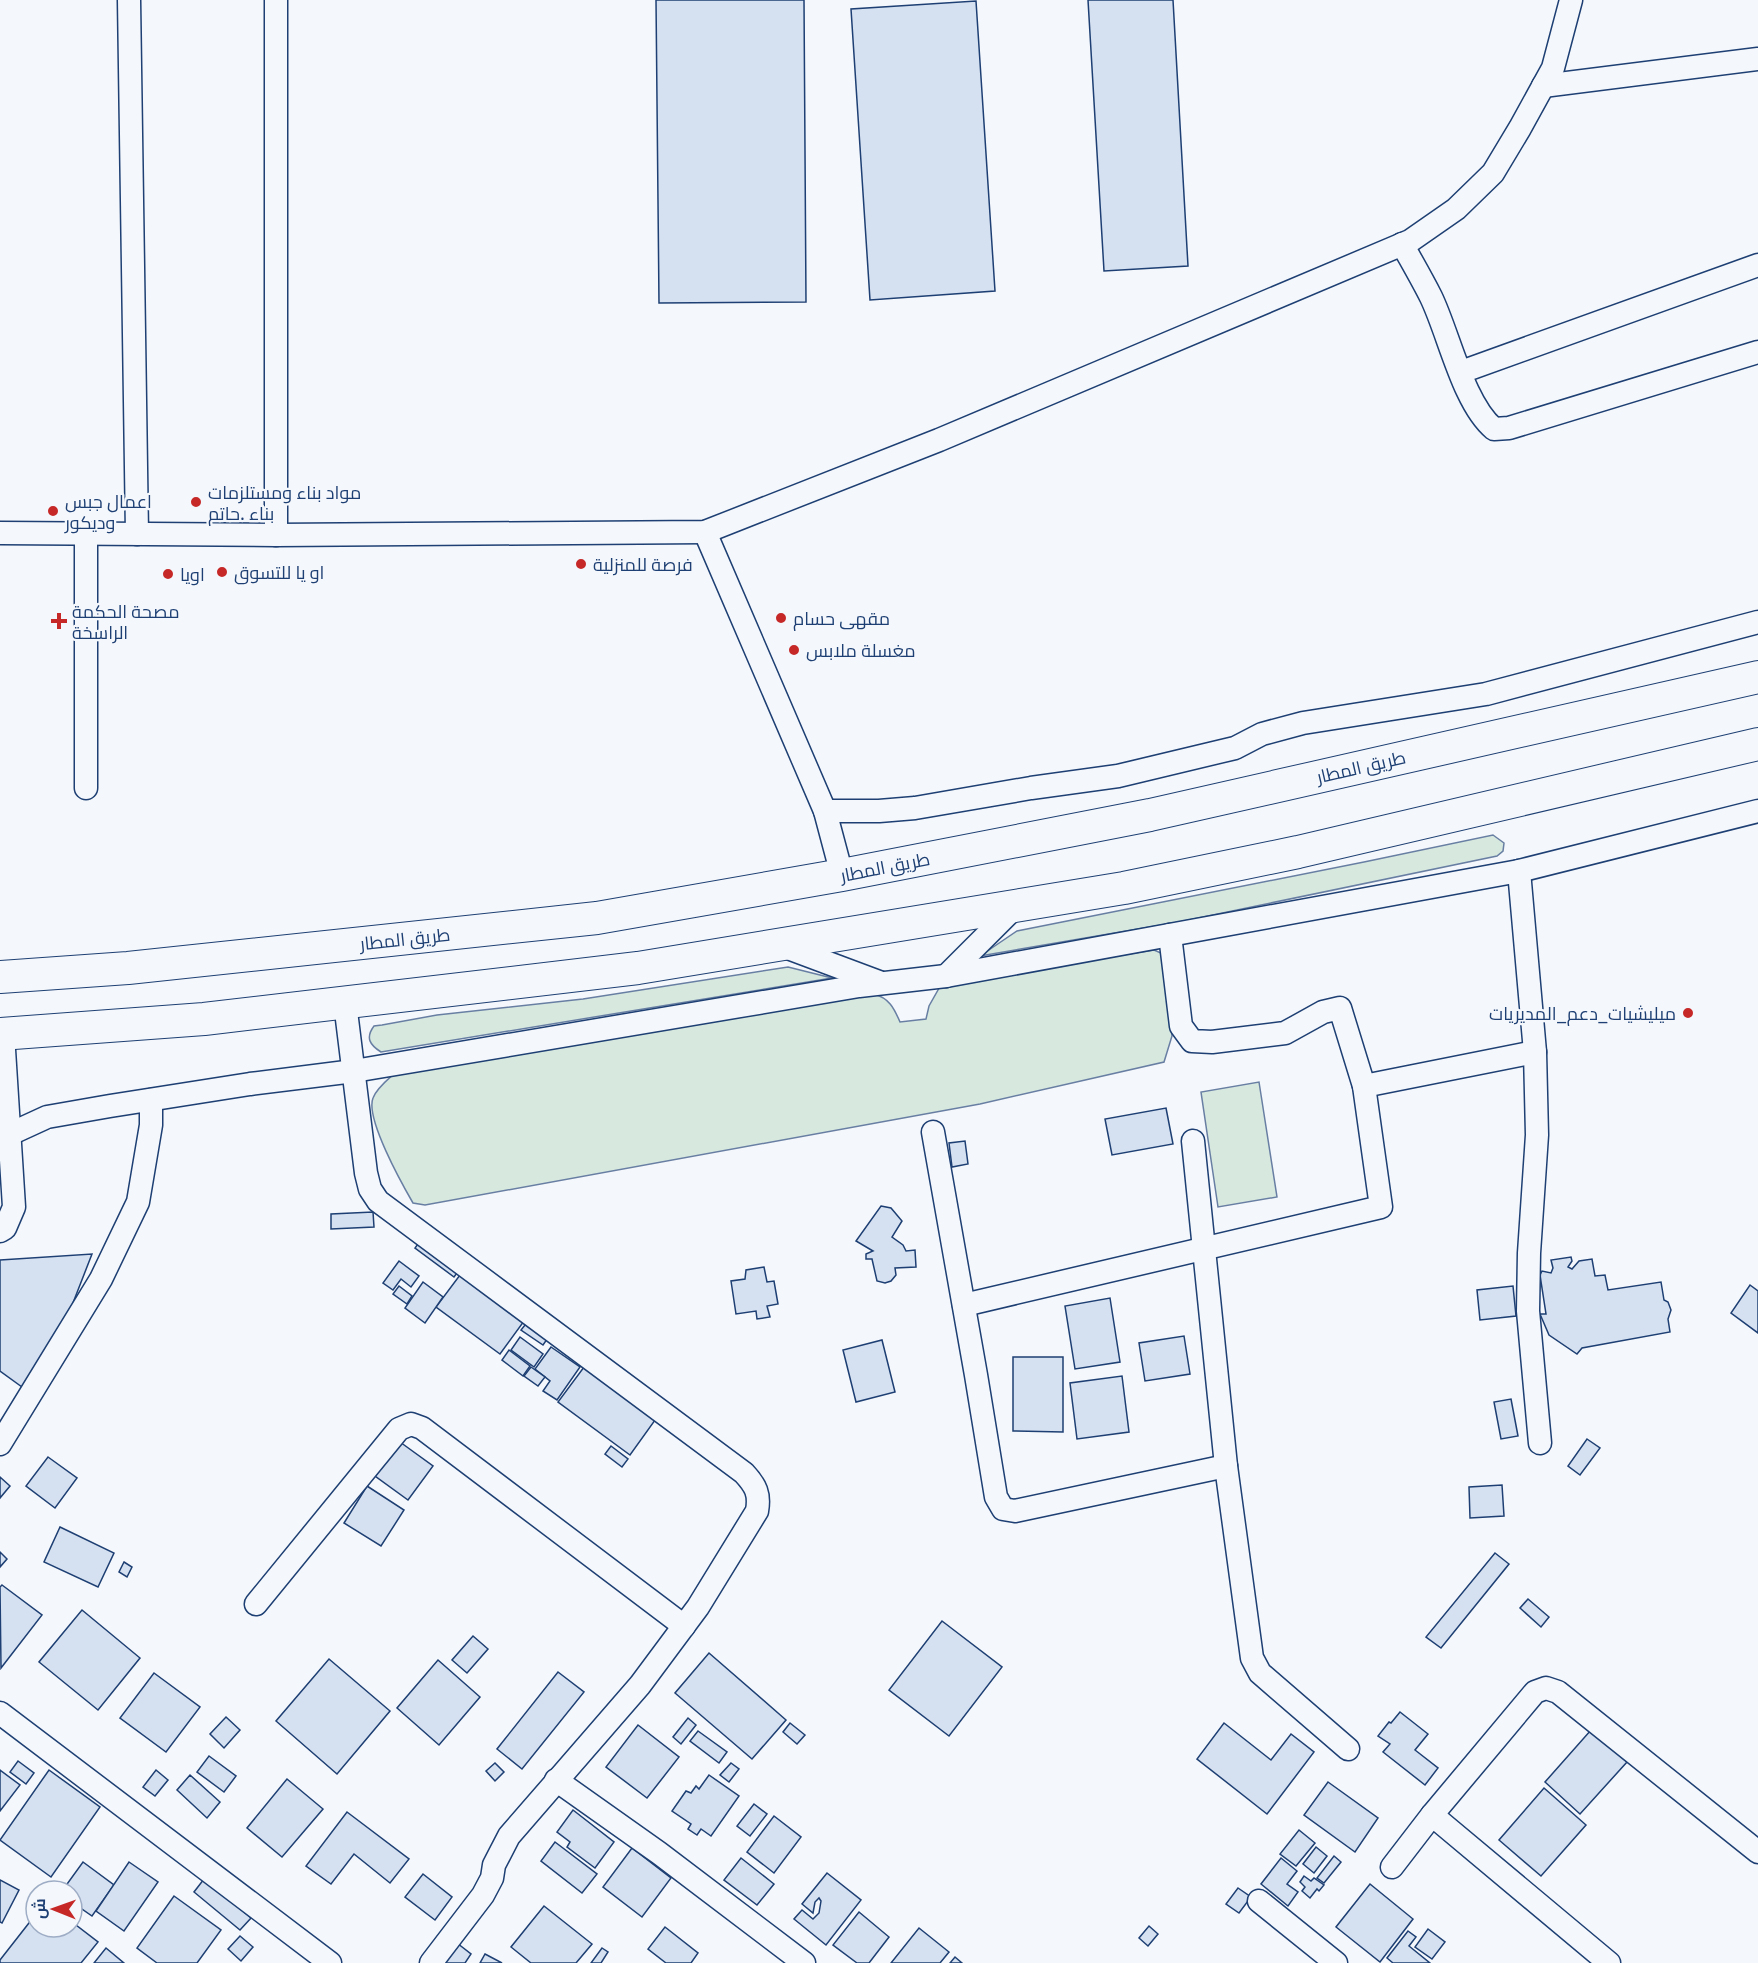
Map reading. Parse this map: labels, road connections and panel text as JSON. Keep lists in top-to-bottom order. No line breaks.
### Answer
{"streets":{"highway":["طريق المطار"]},"places":{"other":["مواد بناء ومستلزمات بناء .حاتم","اعمال جبس وديكور","فرصة للمنزلية","او يا للتسوق","اويا","مقهى حسام","مغسلة ملابس","ميليشيات_دعم_المديريات"],"health":["مصحة الحكمة الراسخة"]},"north":"left"}
